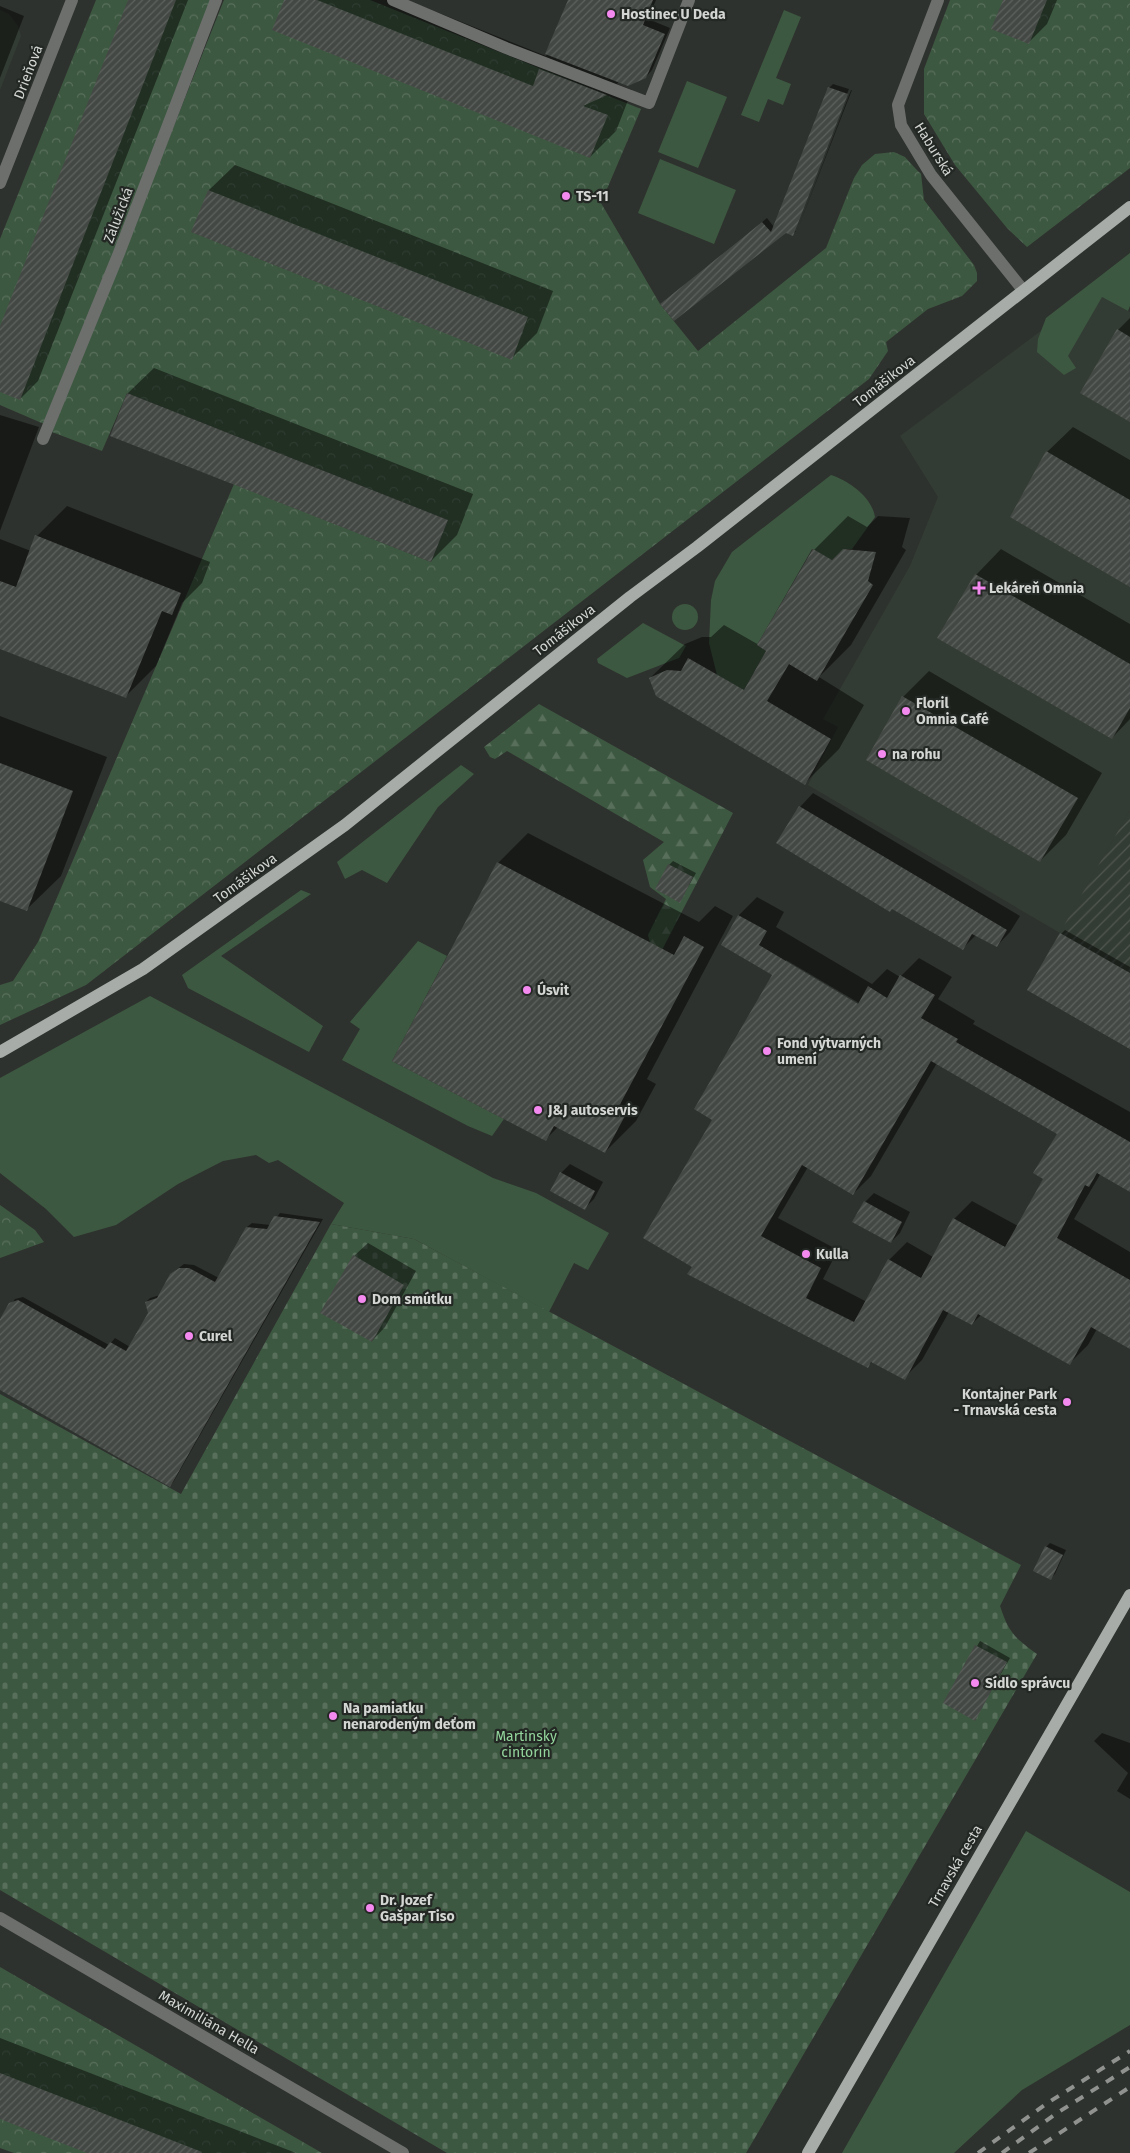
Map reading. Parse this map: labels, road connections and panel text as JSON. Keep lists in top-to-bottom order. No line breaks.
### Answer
{"streets":{"main road":["Tomášikova","Trnavská cesta"],"street":["Drieňová","Haburská","Zálužická","Maximiliána Hella"]},"crossings":[["Haburská","Tomášikova"]],"parks":["Martinský cintorín"],"places":{"other":["Hostinec U Deda","TS-11","Floril Omnia Café","na rohu","Úsvit","Fond výtvarných umení","J&J autoservis","Kulla","Dom smútku","Curel","Kontajner Park - Trnavská cesta","Sídlo správcu","Na pamiatku nenarodeným deťom","Dr. Jozef Gašpar Tiso"],"health":["Lekáreň Omnia"]}}
